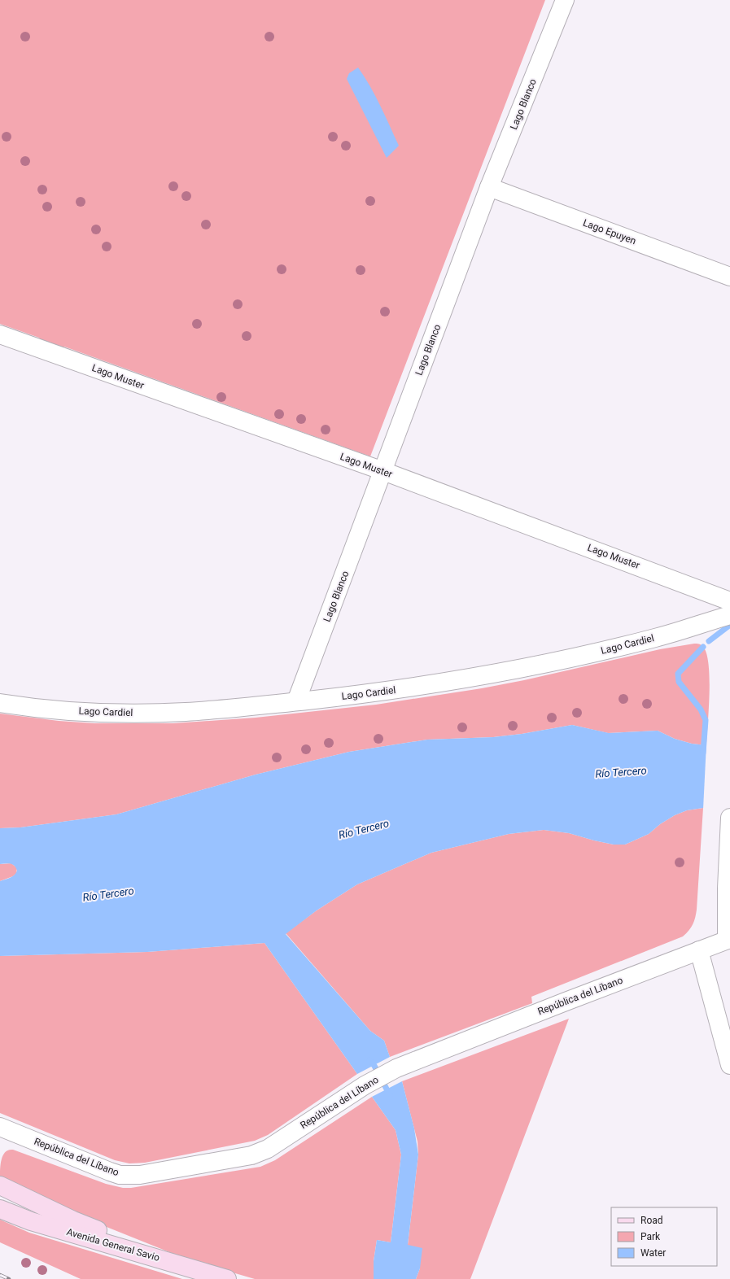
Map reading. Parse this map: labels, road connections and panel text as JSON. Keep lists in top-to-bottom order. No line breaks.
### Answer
{"streets":{"main road":["Avenida General Savio"],"street":["Lago Blanco","Lago Epuyen","Lago Muster","Lago Cardiel","República del Líbano"]},"crossings":[["Lago Blanco","Lago Epuyen"],["Lago Blanco","Lago Muster"],["Lago Blanco","Lago Cardiel"]],"water":["Río Tercero"],"legend":["Road","Park","Water"]}
